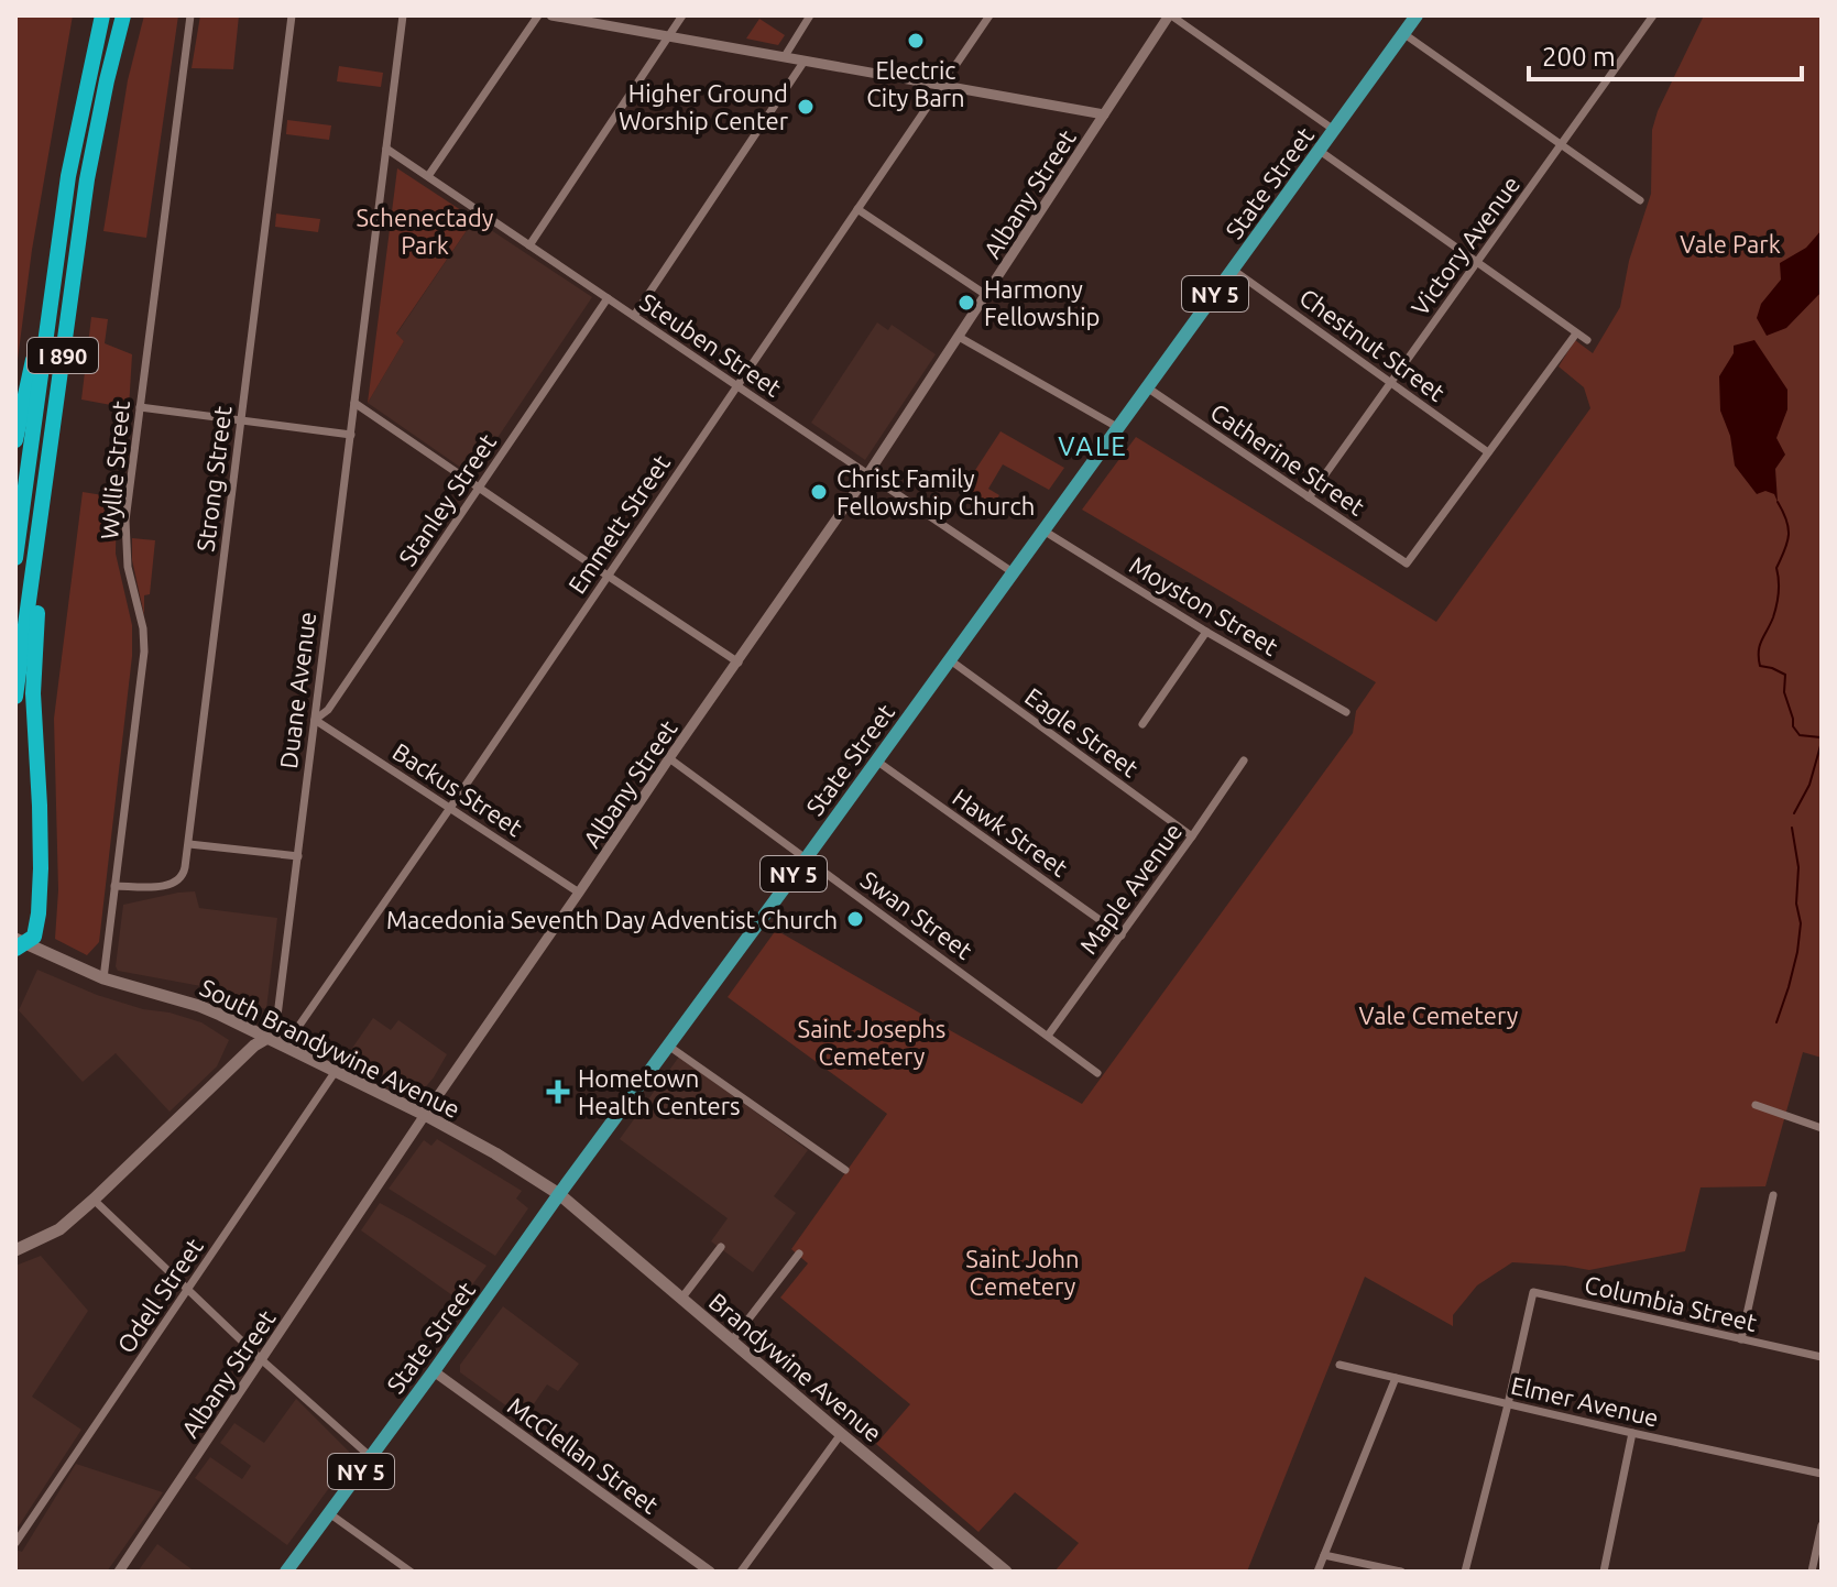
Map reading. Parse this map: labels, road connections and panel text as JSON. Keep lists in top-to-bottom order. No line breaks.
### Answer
{"streets":{"highway":["I 890"],"main road":["State Street","NY 5","South Brandywine Avenue","Brandywine Avenue"],"street":["Albany Street","Victory Avenue","Steuben Street","Chestnut Street","Catherine Street","Wyllie Street","Strong Street","Stanley Street","Emmett Street","Moyston Street","Duane Avenue","Eagle Street","Backus Street","Hawk Street","Maple Avenue","Swan Street","Odell Street","Columbia Street","Elmer Avenue","McClellan Street"]},"crossings":[["State Street","Steuben Street"],["State Street","Chestnut Street"],["State Street","Catherine Street"],["State Street","Moyston Street"],["State Street","Eagle Street"],["State Street","Hawk Street"],["State Street","Swan Street"],["State Street","South Brandywine Avenue"],["State Street","Brandywine Avenue"],["State Street","McClellan Street"],["Albany Street","Steuben Street"],["Albany Street","Backus Street"],["Albany Street","Swan Street"],["Albany Street","South Brandywine Avenue"],["Victory Avenue","Chestnut Street"],["Victory Avenue","Catherine Street"],["Steuben Street","Stanley Street"],["Steuben Street","Emmett Street"],["Steuben Street","Duane Avenue"],["Chestnut Street","Catherine Street"],["Wyllie Street","Strong Street"],["Wyllie Street","South Brandywine Avenue"],["Stanley Street","Duane Avenue"],["Stanley Street","Backus Street"],["Emmett Street","Duane Avenue"],["Emmett Street","Backus Street"],["Emmett Street","South Brandywine Avenue"],["Duane Avenue","Backus Street"],["Duane Avenue","South Brandywine Avenue"],["Eagle Street","Maple Avenue"],["Hawk Street","Maple Avenue"],["Maple Avenue","Swan Street"],["South Brandywine Avenue","Odell Street"],["South Brandywine Avenue","Brandywine Avenue"],["Columbia Street","Elmer Avenue"]],"districts":["VALE"],"parks":["Schenectady Park","Vale Park","Vale Cemetery","Saint Josephs Cemetery","Saint John Cemetery"],"places":{"other":["Electric City Barn","Higher Ground Worship Center","Harmony Fellowship","Christ Family Fellowship Church","Macedonia Seventh Day Adventist Church"],"health":["Hometown Health Centers"]},"scale_bar":"200 m"}
